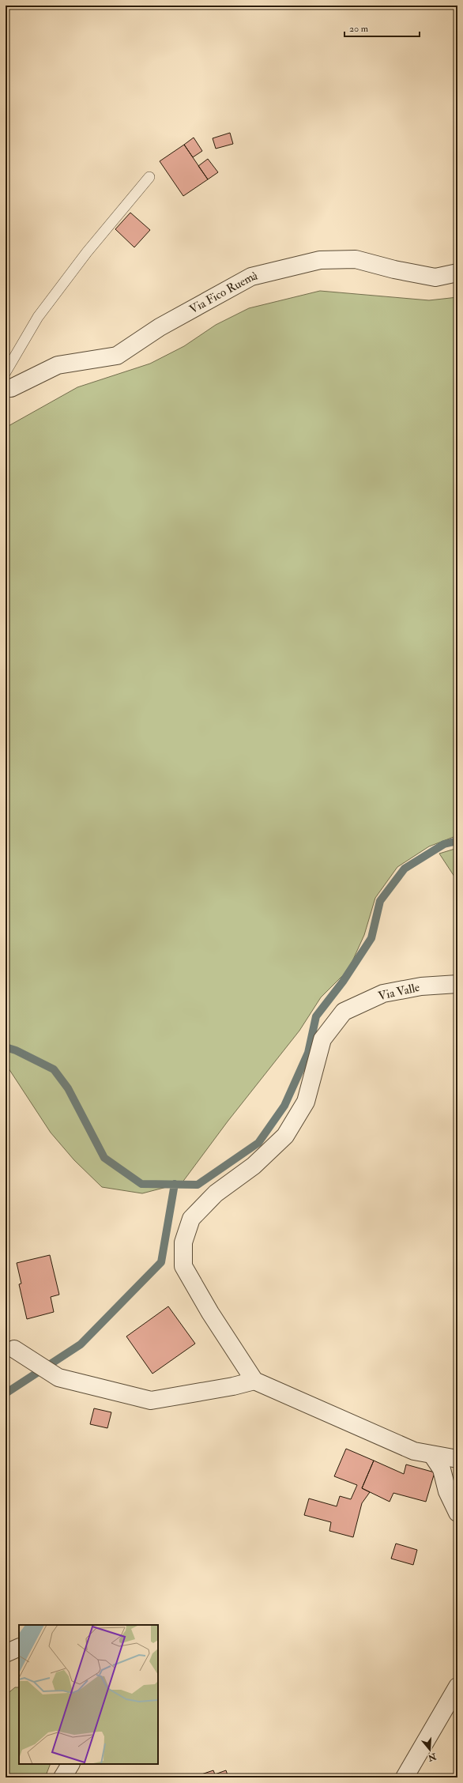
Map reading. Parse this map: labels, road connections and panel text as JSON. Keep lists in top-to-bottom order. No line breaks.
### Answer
{"streets":{"street":["Via Fico Ruemà","Via Valle"]},"scale_bar":"20 m","north":"bottom"}
